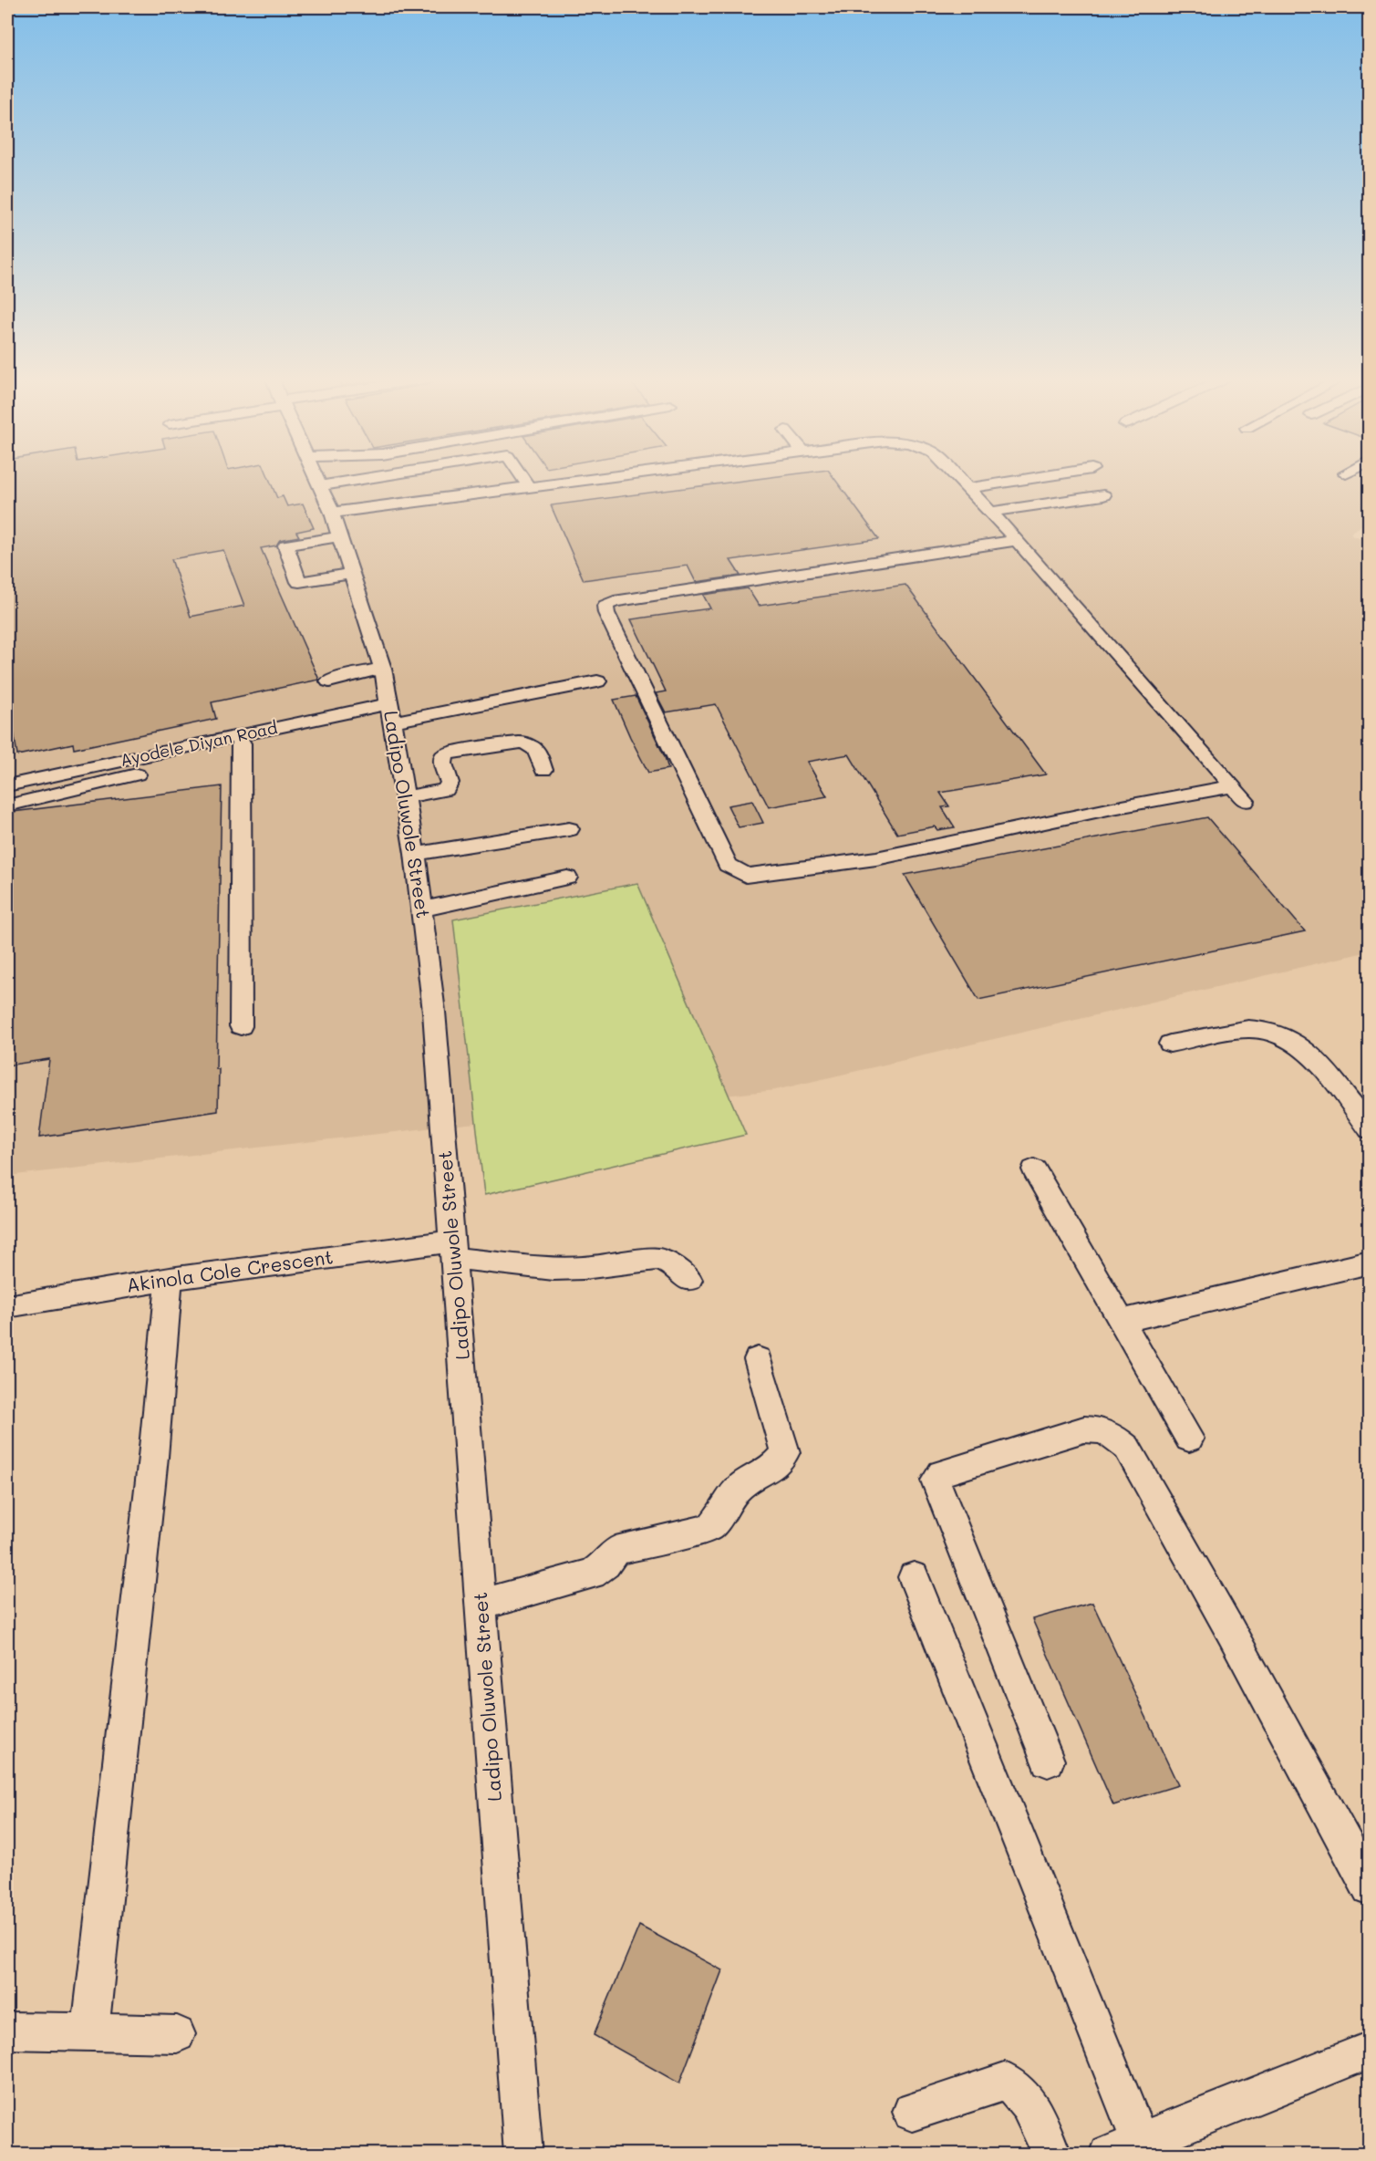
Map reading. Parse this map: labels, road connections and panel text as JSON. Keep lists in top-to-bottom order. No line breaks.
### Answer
{"streets":{"street":["Ayodele Diyan Road","Ladipo Oluwole Street","Akinola Cole Crescent"]},"crossings":[["Ayodele Diyan Road","Ladipo Oluwole Street"],["Ladipo Oluwole Street","Akinola Cole Crescent"]]}
